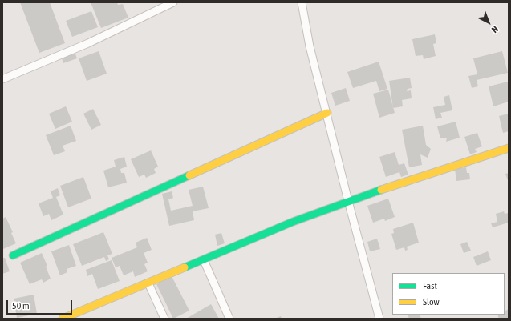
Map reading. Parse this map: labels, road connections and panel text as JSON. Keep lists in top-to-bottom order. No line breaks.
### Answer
{"legend":["Fast","Slow"],"scale_bar":"50 m","north":"bottom right"}
